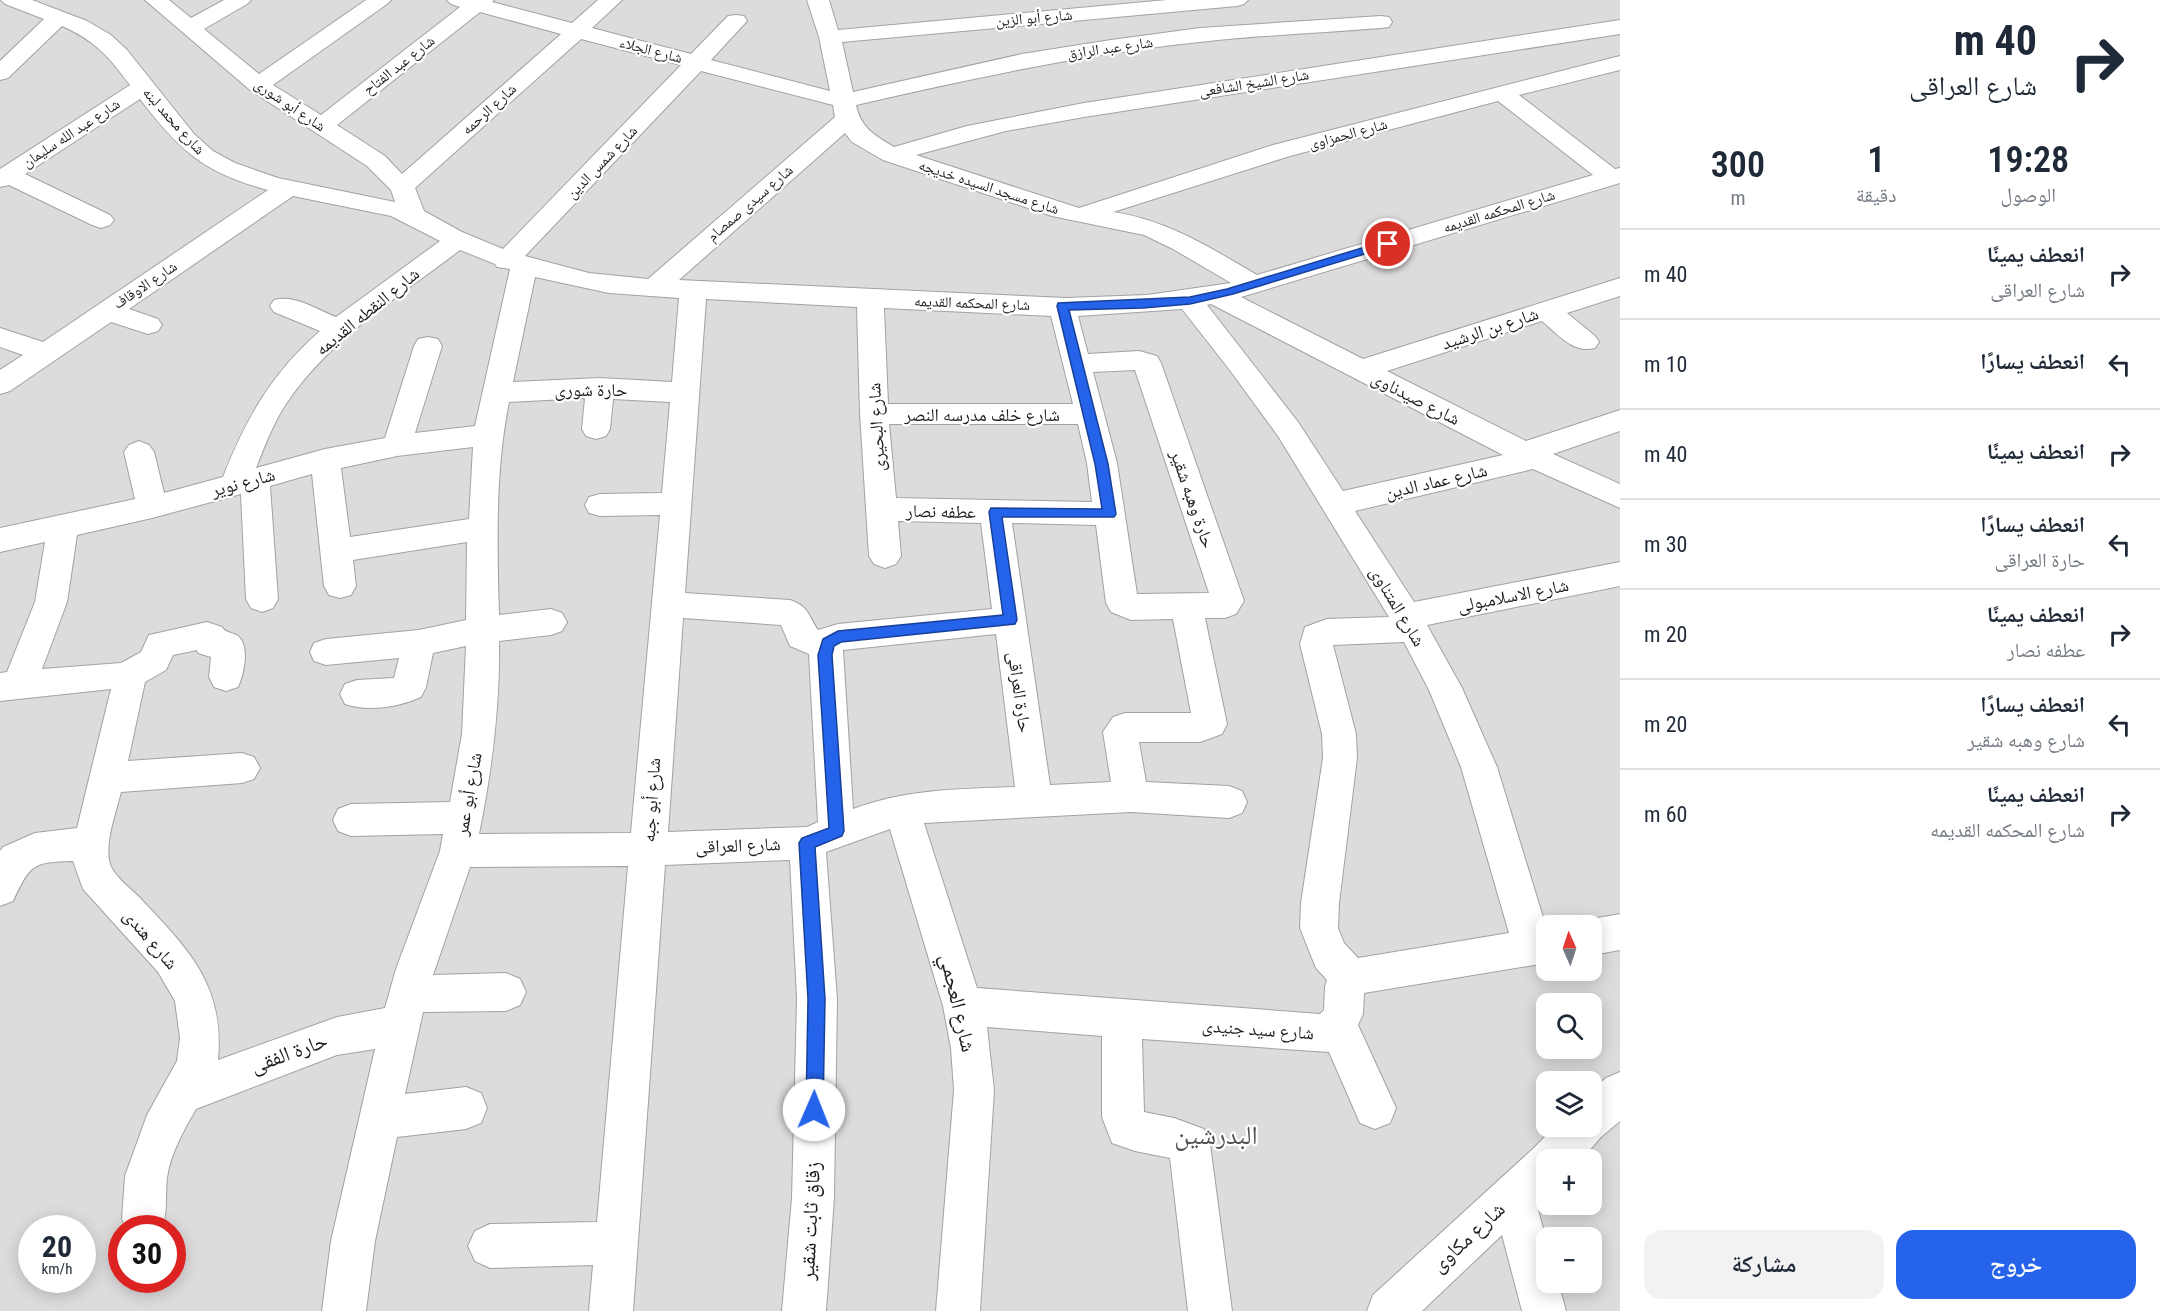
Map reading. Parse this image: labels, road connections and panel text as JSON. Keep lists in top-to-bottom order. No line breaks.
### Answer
{"streets":{"street":["شارع أبو الزين","شارع عبد الرازق","شارع الجلاء","شارع عبد الفتاح","شارع الشيخ الشافعى","شارع أبو شورى","شارع الرحمه","شارع محمد لبنه","شارع عبد الله سليمان","شارع الحمزاوى","شارع شمس الدين","شارع مسجد السيده خديجه","شارع سيدى صمصام","شارع المحكمه القديمه","شارع الاوقاف","شارع النقطه القديمه","شارع بن الرشيد","حارة شورى","شارع صيدناوى","شارع خلف مدرسه النصر","شارع البحيرى","شارع عماد الدين","شارع نوير","حارة وهبه شقير","عطفه نصار","شارع الاسلامبولى","شارع المتناوى","حارة العراقى","شارع أبو عمر","شارع أبو جبه","شارع العراقى","شارع هندى","شارع العجمي","شارع سيد جنيدى","حارة الفقى","زقاق ثابت شقير","شارع مكاوى"]},"crossings":[["شارع عبد الرازق","شارع الجلاء"],["شارع عبد الرازق","شارع مسجد السيده خديجه"],["شارع عبد الرازق","شارع سيدى صمصام"],["شارع الجلاء","شارع عبد الفتاح"],["شارع الجلاء","شارع الرحمه"],["شارع الجلاء","شارع شمس الدين"],["شارع الجلاء","شارع مسجد السيده خديجه"],["شارع الجلاء","شارع سيدى صمصام"],["شارع عبد الفتاح","شارع أبو شورى"],["شارع الشيخ الشافعى","شارع مسجد السيده خديجه"],["شارع أبو شورى","شارع الرحمه"],["شارع أبو شورى","شارع محمد لبنه"],["شارع محمد لبنه","شارع عبد الله سليمان"],["شارع محمد لبنه","شارع المحكمه القديمه"],["شارع محمد لبنه","شارع الاوقاف"],["شارع محمد لبنه","شارع النقطه القديمه"],["شارع الحمزاوى","شارع مسجد السيده خديجه"],["شارع شمس الدين","شارع المحكمه القديمه"],["شارع شمس الدين","شارع أبو عمر"],["شارع مسجد السيده خديجه","شارع سيدى صمصام"],["شارع مسجد السيده خديجه","شارع المحكمه القديمه"],["شارع سيدى صمصام","شارع المحكمه القديمه"],["شارع المحكمه القديمه","شارع النقطه القديمه"],["شارع المحكمه القديمه","شارع صيدناوى"],["شارع المحكمه القديمه","شارع البحيرى"],["شارع المحكمه القديمه","شارع المتناوى"],["شارع المحكمه القديمه","شارع أبو عمر"],["شارع المحكمه القديمه","شارع أبو جبه"],["شارع النقطه القديمه","شارع نوير"],["شارع بن الرشيد","شارع صيدناوى"],["حارة شورى","شارع أبو عمر"],["حارة شورى","شارع أبو جبه"],["شارع صيدناوى","شارع عماد الدين"],["شارع صيدناوى","شارع المتناوى"],["شارع خلف مدرسه النصر","شارع البحيرى"],["شارع البحيرى","عطفه نصار"],["شارع عماد الدين","شارع المتناوى"],["شارع نوير","شارع أبو عمر"],["حارة وهبه شقير","عطفه نصار"],["عطفه نصار","حارة العراقى"],["شارع الاسلامبولى","شارع المتناوى"],["شارع الاسلامبولى","شارع سيد جنيدى"],["حارة العراقى","شارع العراقى"],["شارع أبو عمر","شارع العراقى"],["شارع أبو عمر","حارة الفقى"],["شارع أبو جبه","شارع العراقى"],["شارع العراقى","شارع العجمي"],["شارع العراقى","زقاق ثابت شقير"],["شارع هندى","حارة الفقى"],["شارع العجمي","شارع سيد جنيدى"]],"districts":["البدرشين"],"north":"top","page":{"turn":["40 m","شارع العراقى"],"eta":["19:28","الوصول","1","دقيقة","300","m"],"list":[{"name":"انعطف يمينًا","note":"شارع العراقى","value":"40 m"},{"name":"انعطف يسارًا","value":"10 m"},{"name":"انعطف يمينًا","value":"40 m"},{"name":"انعطف يسارًا","note":"حارة العراقى","value":"30 m"},{"name":"انعطف يمينًا","note":"عطفه نصار","value":"20 m"},{"name":"انعطف يسارًا","note":"شارع وهبه شقير","value":"20 m"},{"name":"انعطف يمينًا","note":"شارع المحكمه القديمه","value":"60 m"}],"map_buttons":["+","−"],"speed":"20 km/h","limit":"30","buttons":["خروج","مشاركة"]}}
